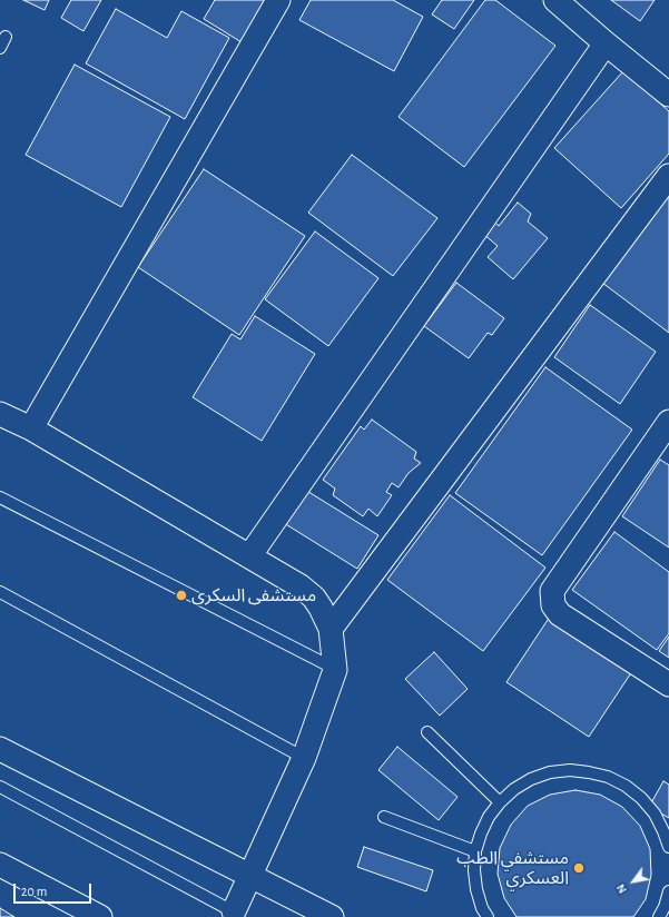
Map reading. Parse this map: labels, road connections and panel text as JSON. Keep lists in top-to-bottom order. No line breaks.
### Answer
{"places":["مستشفى السكرى","مستشفي الطب العسكري"],"scale_bar":"20 m","north":"bottom left"}
